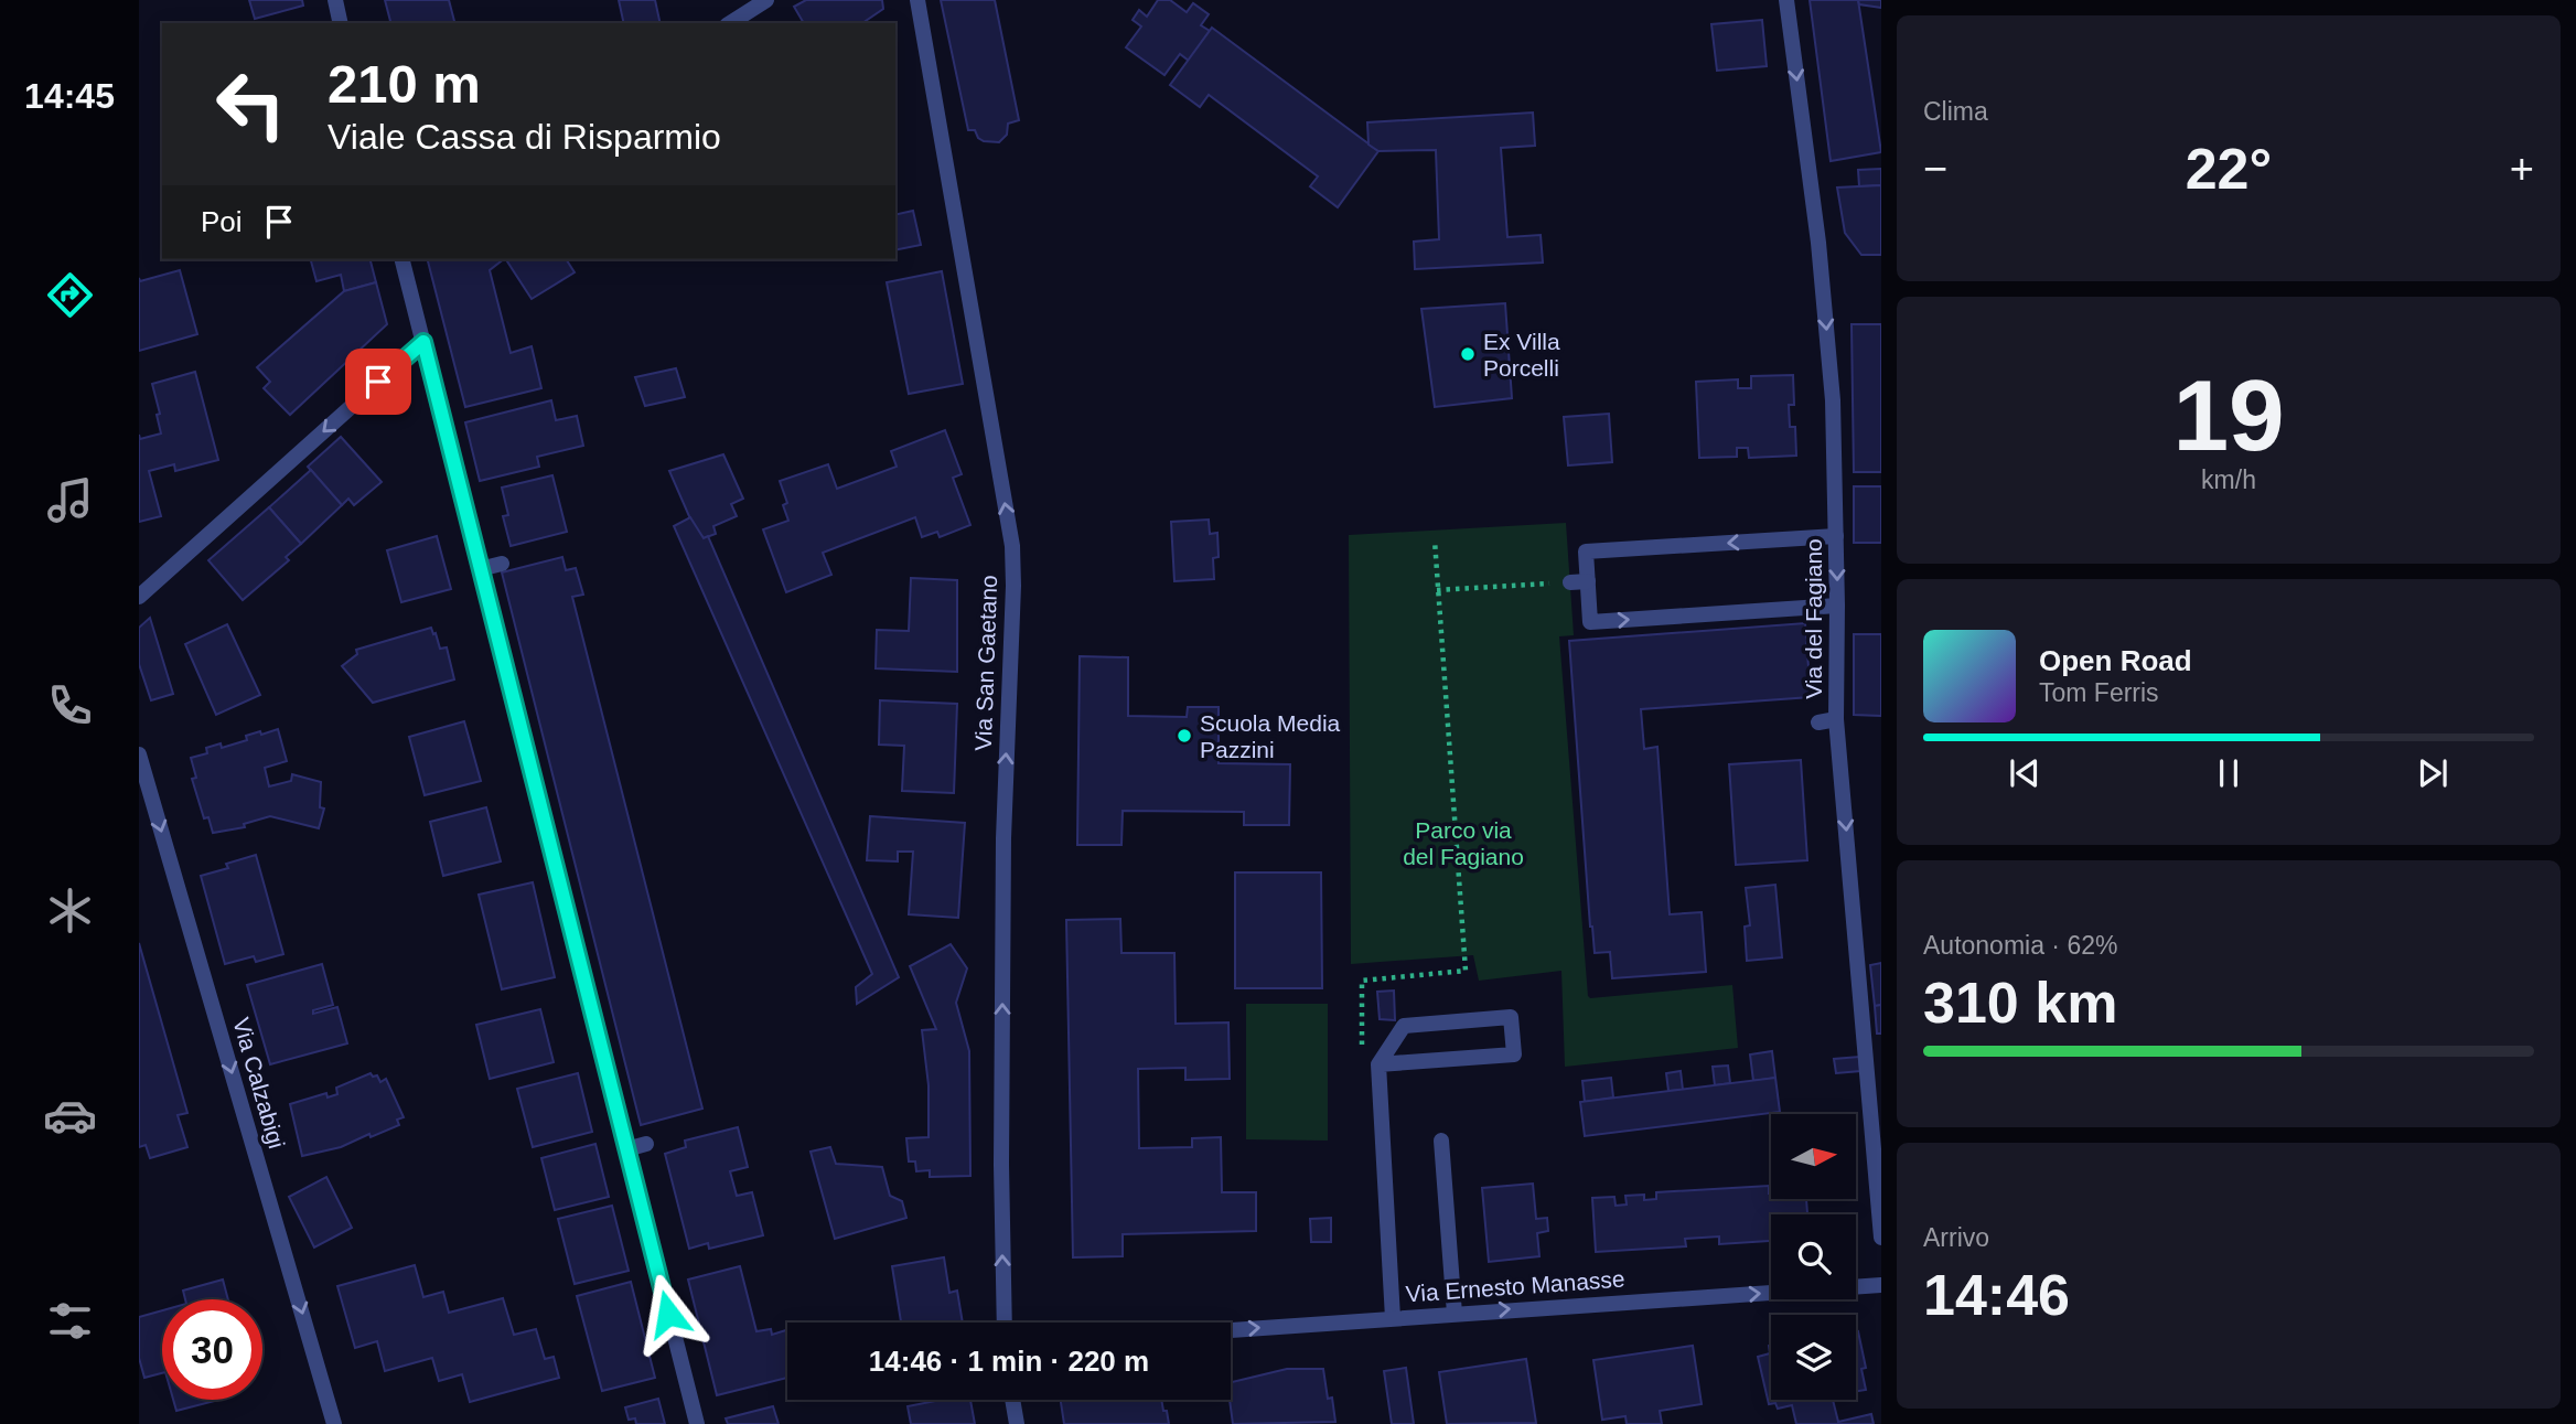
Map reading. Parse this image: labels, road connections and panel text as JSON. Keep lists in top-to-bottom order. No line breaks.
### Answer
{"streets":{"street":["Via del Fagiano","Via San Gaetano","Via Calzabigi","Via Ernesto Manasse"]},"one_way":["Via del Fagiano","Via San Gaetano","Via Calzabigi","Via Ernesto Manasse"],"parks":["Parco via del Fagiano"],"places":["Ex Villa Porcelli","Scuola Media Pazzini"],"north":"right","page":{"tabs":"14:45","tile":["Clima",["19","km/h"],["Autonomia · 62%","310 km"],["Arrivo","14:46"]],"turn":["210 m","Viale Cassa di Risparmio"],"heat":["−","22°","+"],"then":"Poi","song":["Open Road","Tom Ferris"],"limit":"30","trip":"14:46 · 1 min · 220 m"}}
